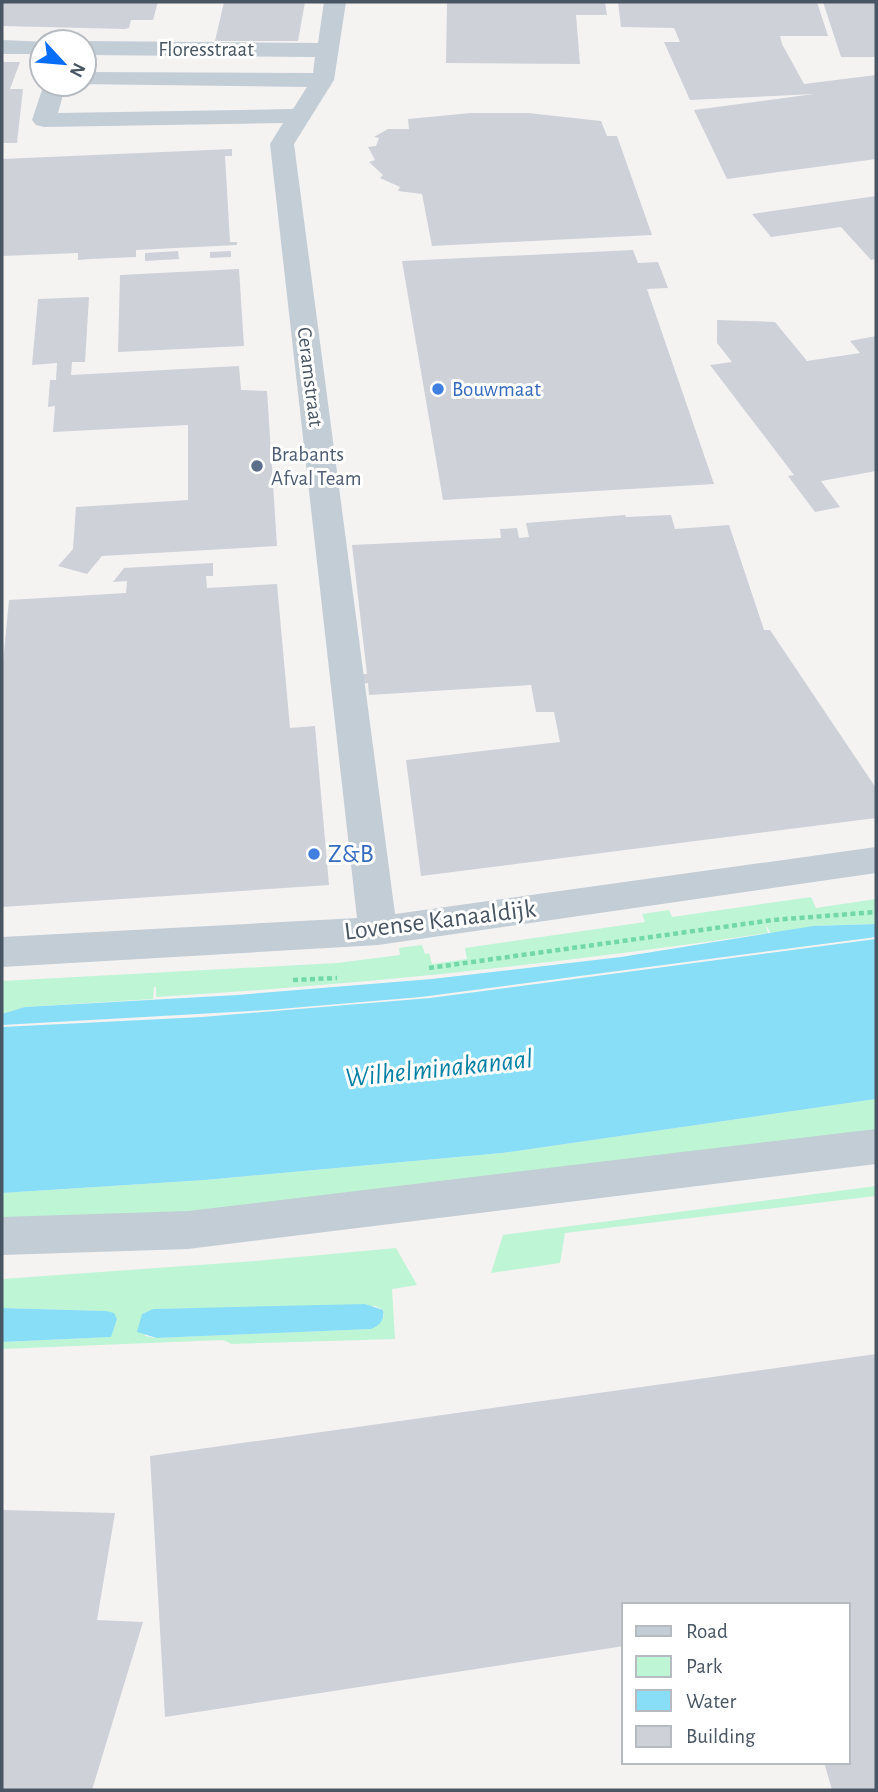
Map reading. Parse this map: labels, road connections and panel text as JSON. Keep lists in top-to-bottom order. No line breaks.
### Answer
{"streets":{"street":["Floresstraat","Ceramstraat","Lovense Kanaaldijk"]},"crossings":[["Floresstraat","Ceramstraat"],["Ceramstraat","Lovense Kanaaldijk"]],"water":["Wilhelminakanaal"],"places":["Bouwmaat","Brabants Afval Team","Z&B"],"legend":["Road","Park","Water","Building"],"north":"bottom right"}
